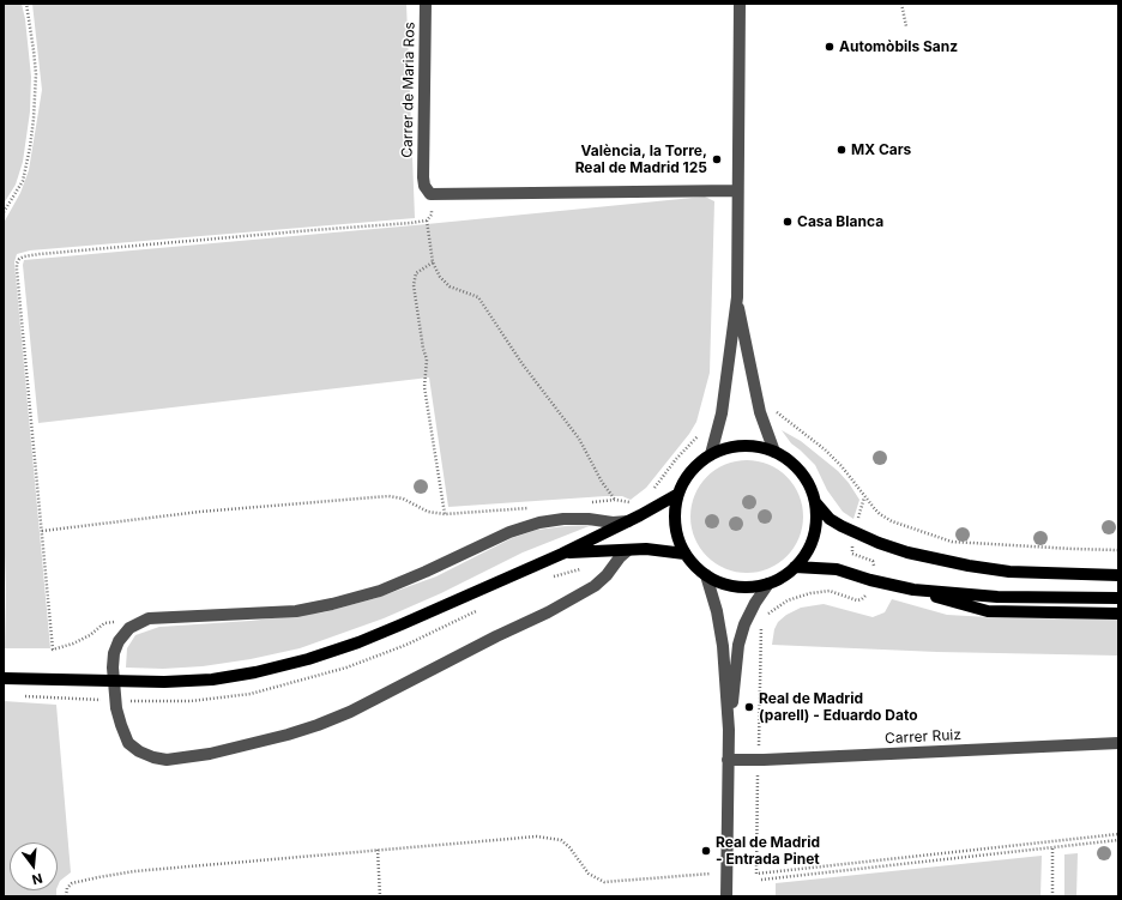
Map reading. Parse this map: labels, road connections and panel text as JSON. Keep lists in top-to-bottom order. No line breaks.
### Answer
{"streets":{"street":["Carrer de Maria Ros","Carrer Ruiz"]},"places":["Automòbils Sanz","MX Cars","València, la Torre, Real de Madrid 125","Casa Blanca","Real de Madrid (parell) - Eduardo Dato","Real de Madrid - Entrada Pinet"],"north":"bottom"}
